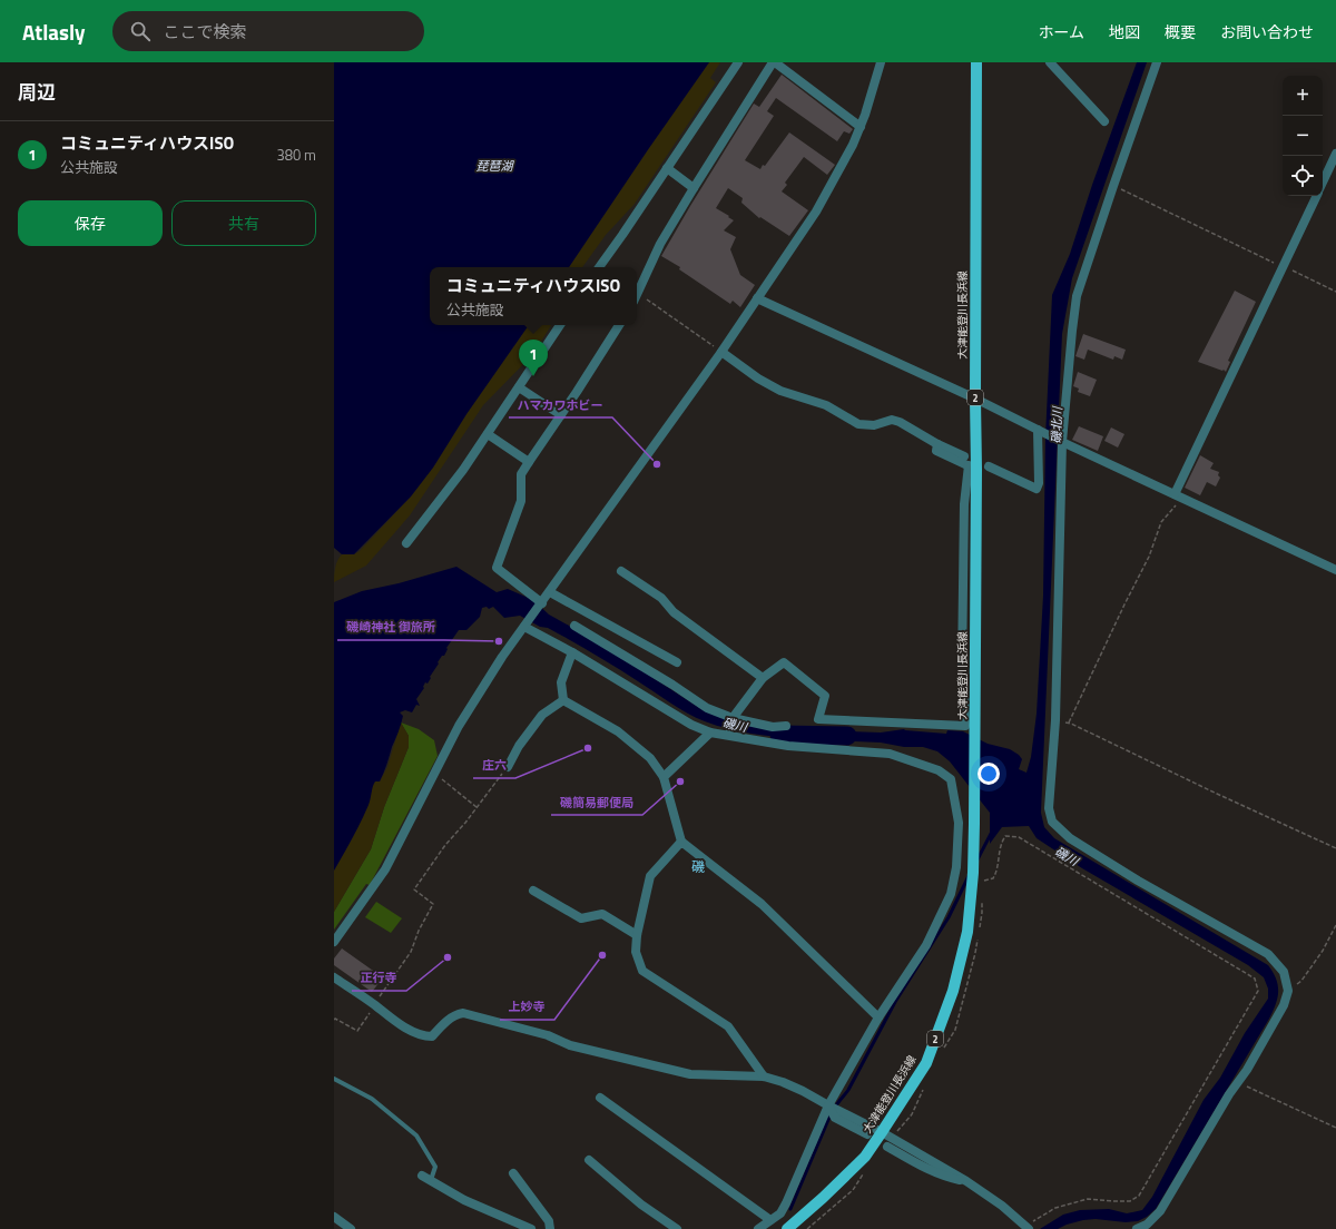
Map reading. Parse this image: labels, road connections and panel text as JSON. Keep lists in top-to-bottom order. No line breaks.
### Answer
{"streets":{"main road":["大津能登川長浜線","2"]},"districts":["磯"],"water":["琵琶湖","磯北川","磯川"],"places":["ハマカワホビー","磯崎神社 御旅所","庄六","磯簡易郵便局","上妙寺","正行寺"],"page":{"header":"Atlasly","search":"ここで検索","nav":["ホーム","地図","概要","お問い合わせ"],"heading":"周辺","map_buttons":["+","−"],"list":[{"mark":"1","name":"コミュニティハウスISO","note":"公共施設","value":"380 m"}],"buttons":["保存","共有"],"popup":["コミュニティハウスISO","公共施設"],"pins":"1"}}
